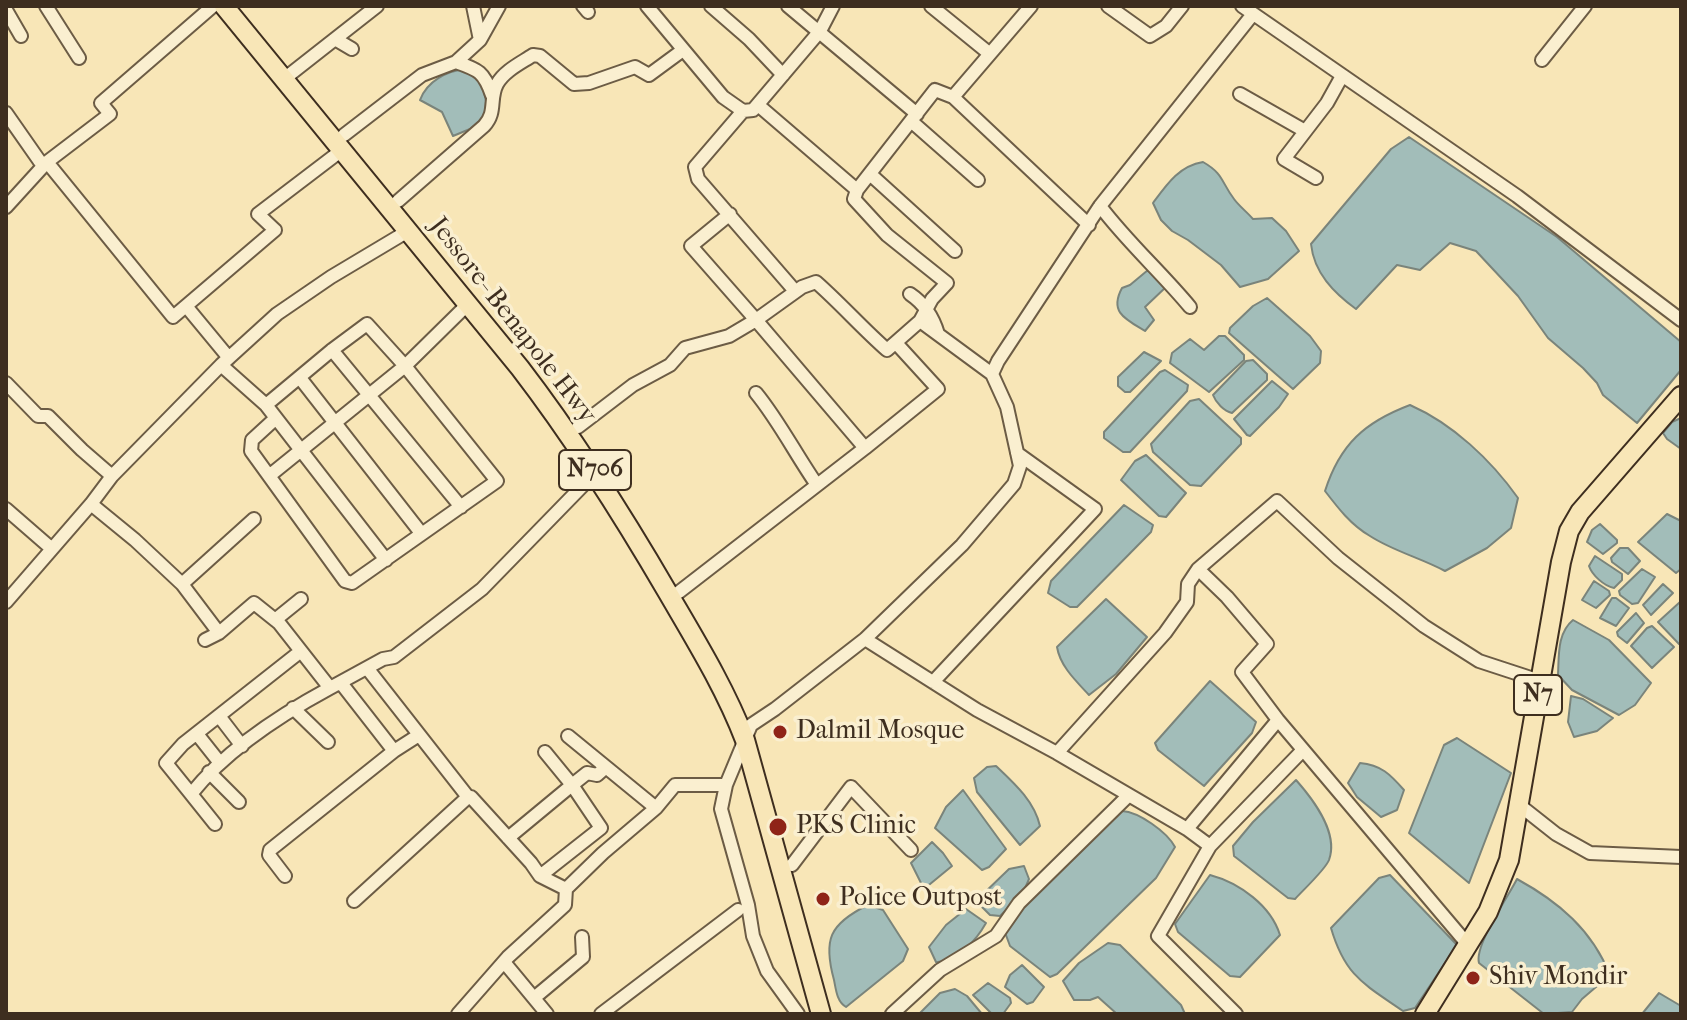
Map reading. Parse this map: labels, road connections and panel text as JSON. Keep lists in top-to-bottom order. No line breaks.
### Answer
{"streets":{"highway":["Jessore- Benapole Hwy","N706","N7"]},"places":["Dalmil Mosque","PKS Clinic","Police Outpost","Shiv Mondir"]}
